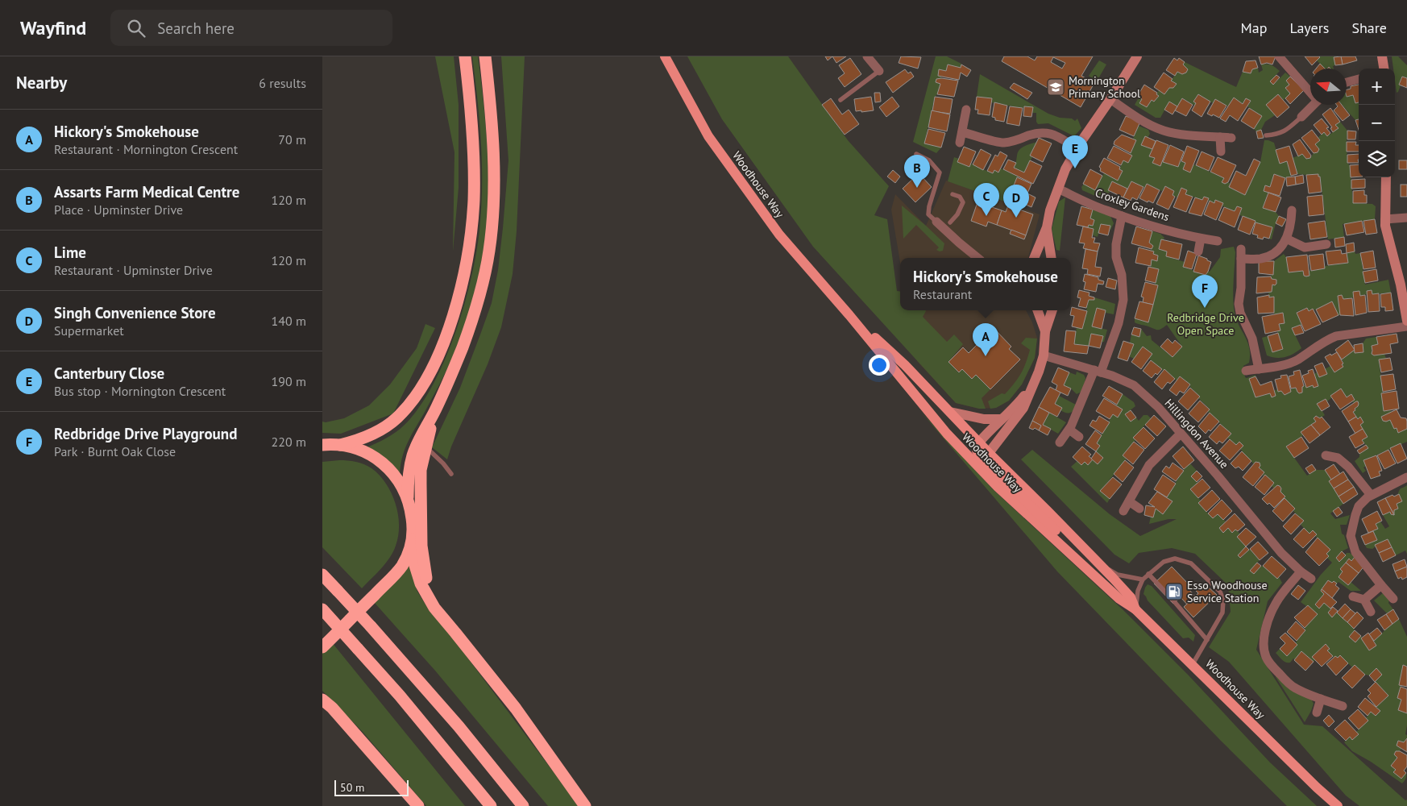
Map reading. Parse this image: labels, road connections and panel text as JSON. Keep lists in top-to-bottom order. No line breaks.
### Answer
{"streets":{"main road":["Woodhouse Way"],"street":["Croxley Gardens","Hillingdon Avenue"]},"parks":["Redbridge Drive Open Space"],"places":{"school or university":["Mornington Primary School"],"fuel station":["Esso Woodhouse Service Station"]},"scale_bar":"50 m","north":"left","page":{"header":"Wayfind","search":"Search here","nav":["Map","Layers","Share"],"heading":["Nearby","6 results"],"map_buttons":["+","−"],"list":[{"mark":"A","name":"Hickory's Smokehouse","note":"Restaurant · Mornington Crescent","value":"70 m"},{"mark":"B","name":"Assarts Farm Medical Centre","note":"Place · Upminster Drive","value":"120 m"},{"mark":"C","name":"Lime","note":"Restaurant · Upminster Drive","value":"120 m"},{"mark":"D","name":"Singh Convenience Store","note":"Supermarket","value":"140 m"},{"mark":"E","name":"Canterbury Close","note":"Bus stop · Mornington Crescent","value":"190 m"},{"mark":"F","name":"Redbridge Drive Playground","note":"Park · Burnt Oak Close","value":"220 m"}],"pins":["E","B","C","D","F","A"],"popup":["Hickory's Smokehouse","Restaurant"],"scale":"50 m"}}
